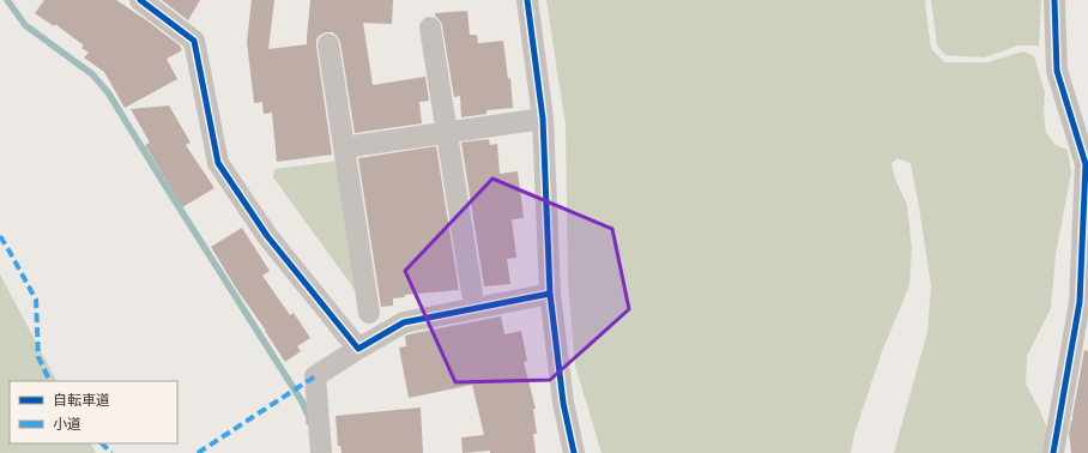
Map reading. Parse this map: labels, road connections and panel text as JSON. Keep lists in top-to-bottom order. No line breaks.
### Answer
{"legend":["自転車道","小道"]}
